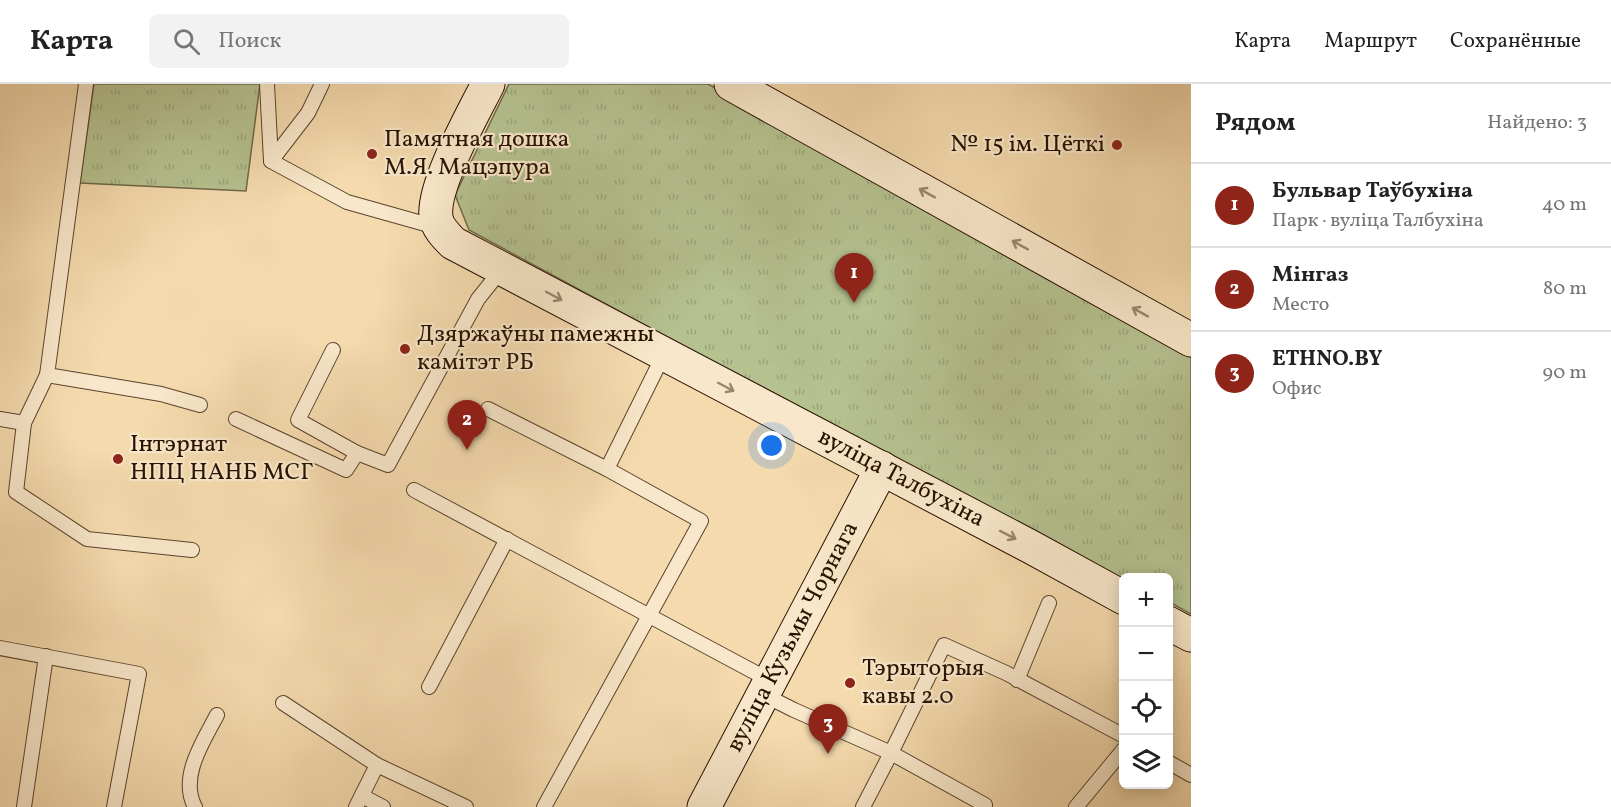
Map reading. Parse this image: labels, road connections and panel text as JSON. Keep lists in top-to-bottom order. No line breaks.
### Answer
{"streets":{"main road":["вуліца Талбухіна","вуліца Кузьмы Чорнага"]},"crossings":[["вуліца Талбухіна","вуліца Кузьмы Чорнага"]],"places":["№ 15 ім. Цёткі","Памятная дошка М.Я. Мацэпура","Дзяржаўны памежны камітэт РБ","Інтэрнат НПЦ НАНБ МСГ","Тэрыторыя кавы 2.0"],"page":{"header":"Карта","search":"Поиск","nav":["Карта","Маршрут","Сохранённые"],"heading":["Рядом","Найдено: 3"],"list":[{"mark":"1","name":"Бульвар Таўбухіна","note":"Парк · вуліца Талбухіна","value":"40 m"},{"mark":"2","name":"Мінгаз","note":"Место","value":"80 m"},{"mark":"3","name":"ETHNO.BY","note":"Офис","value":"90 m"}],"pins":["1","2","3"],"map_buttons":["+","−"]}}
